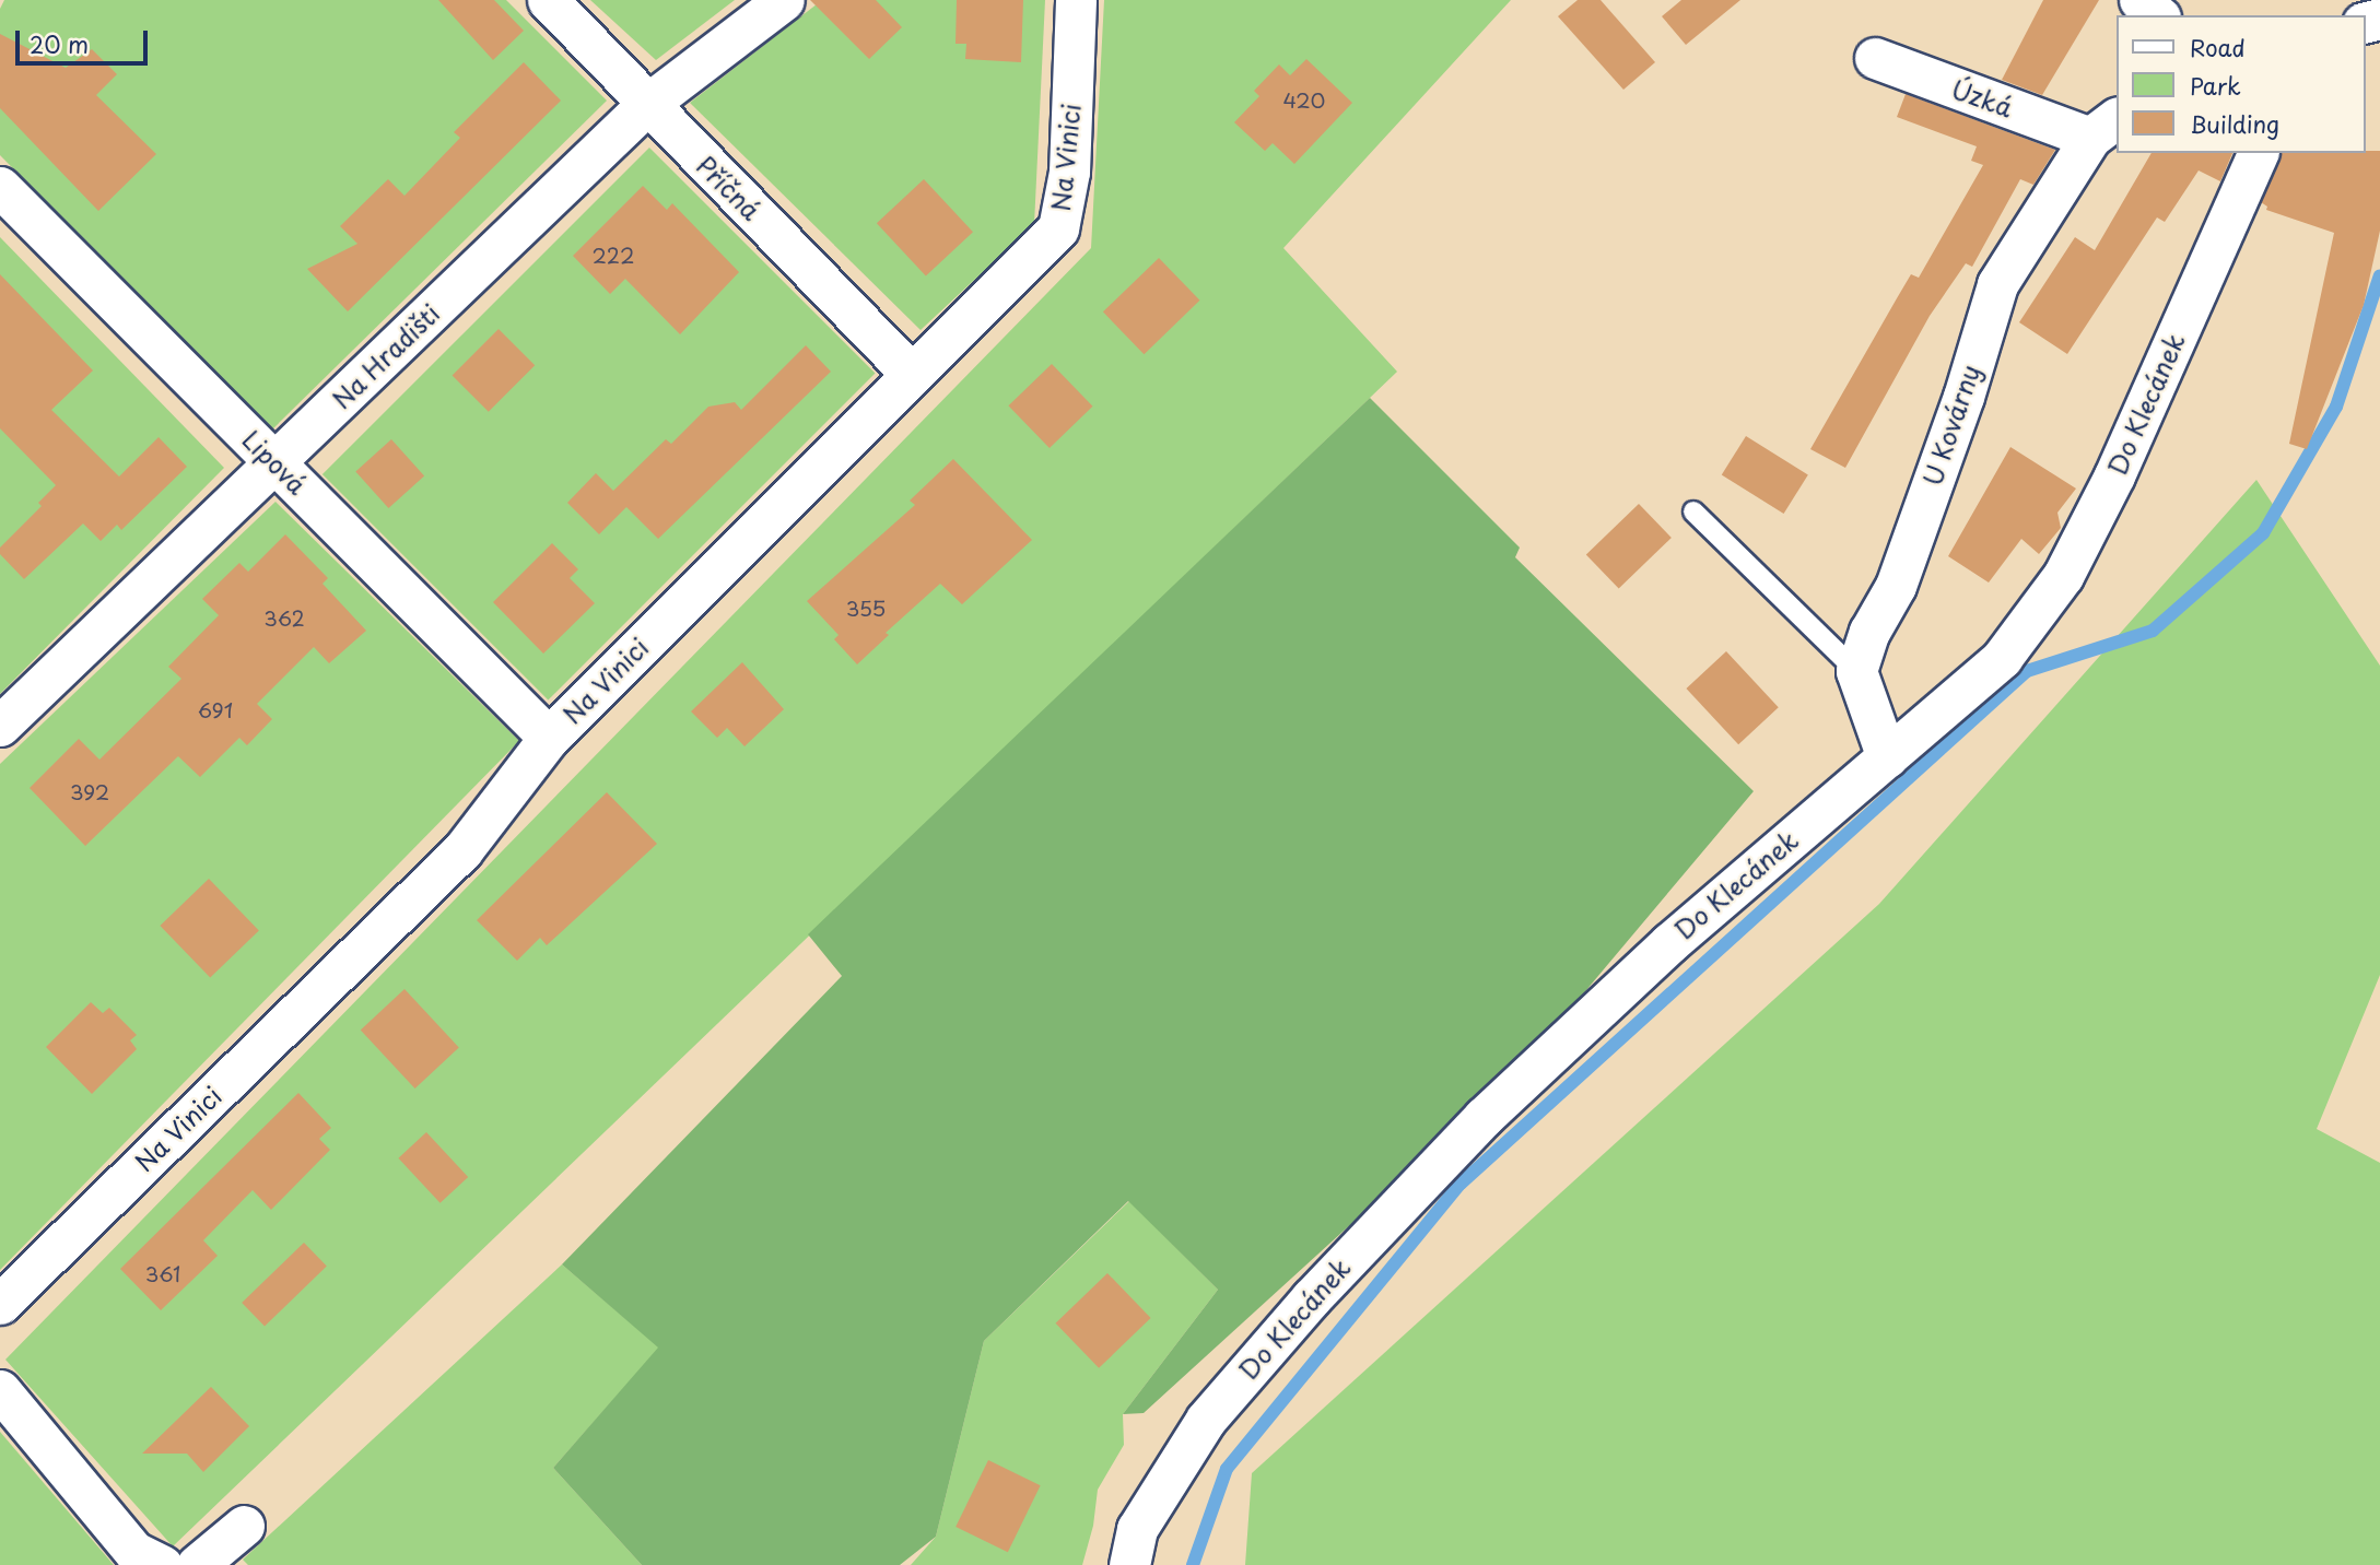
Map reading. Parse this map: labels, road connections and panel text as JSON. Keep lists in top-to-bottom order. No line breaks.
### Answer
{"streets":{"street":["Úzká","Na Vinici","Příčná","Na Hradišti","Do Klecánek","U Kovárny","Lipová"]},"crossings":[["Úzká","U Kovárny"],["Na Vinici","Příčná"],["Na Vinici","Lipová"],["Příčná","Na Hradišti"],["Na Hradišti","Lipová"]],"house_numbers":["420","222","355","362","691","392","361"],"legend":["Road","Park","Building"],"scale_bar":"20 m"}
